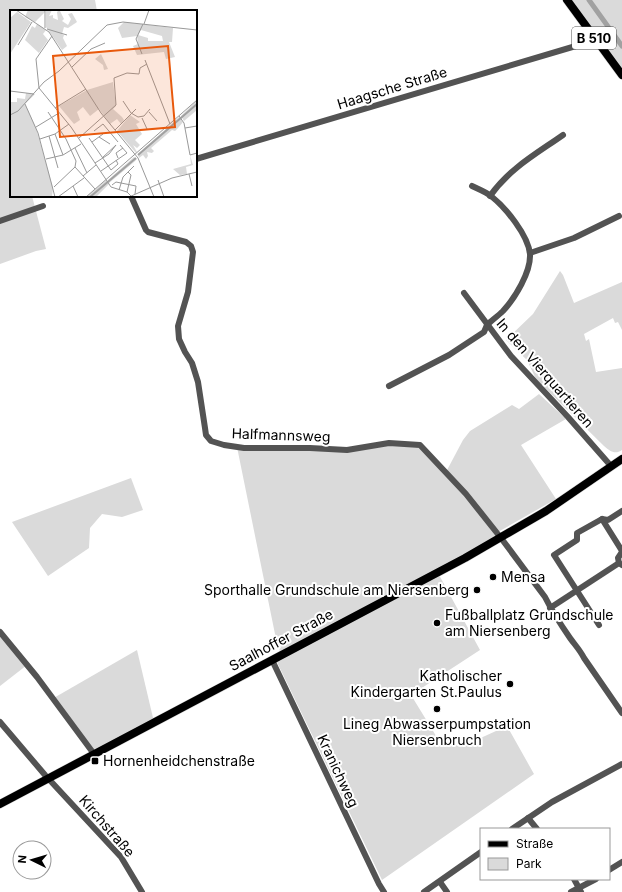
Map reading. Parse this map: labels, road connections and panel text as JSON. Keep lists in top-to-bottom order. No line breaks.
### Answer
{"streets":{"main road":["B 510","Saalhoffer Straße"],"street":["Haagsche Straße","In den Vierquartieren","Halfmannsweg","Kranichweg","Kirchstraße"]},"crossings":[["B 510","Haagsche Straße"],["In den Vierquartieren","Saalhoffer Straße"],["Halfmannsweg","Saalhoffer Straße"],["Saalhoffer Straße","Kranichweg"],["Saalhoffer Straße","Kirchstraße"]],"places":{"other":["Mensa","Sporthalle Grundschule am Niersenberg","Fußballplatz Grundschule am Niersenberg","Katholischer Kindergarten St.Paulus","Lineg Abwasserpumpstation Niersenbruch"],"transit":["Hornenheidchenstraße"]},"legend":["Straße","Park"],"north":"left"}
